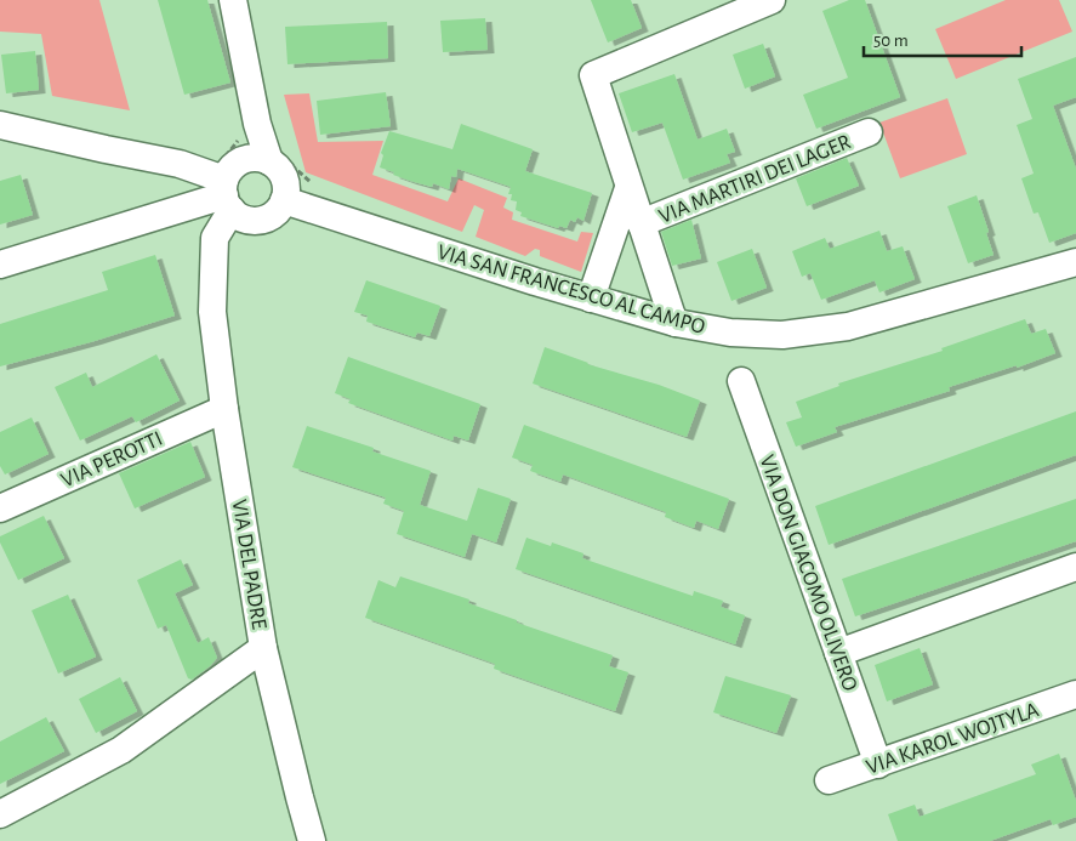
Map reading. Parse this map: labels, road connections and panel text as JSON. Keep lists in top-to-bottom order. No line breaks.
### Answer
{"streets":{"street":["VIA MARTIRI DEI LAGER","VIA SAN FRANCESCO AL CAMPO","VIA PEROTTI","VIA DEL PADRE","VIA DON GIACOMO OLIVERO","VIA KAROL WOJTYLA"]},"crossings":[["VIA MARTIRI DEI LAGER","VIA SAN FRANCESCO AL CAMPO"],["VIA SAN FRANCESCO AL CAMPO","VIA DEL PADRE"],["VIA PEROTTI","VIA DEL PADRE"],["VIA DON GIACOMO OLIVERO","VIA KAROL WOJTYLA"]],"scale_bar":"50 m"}
